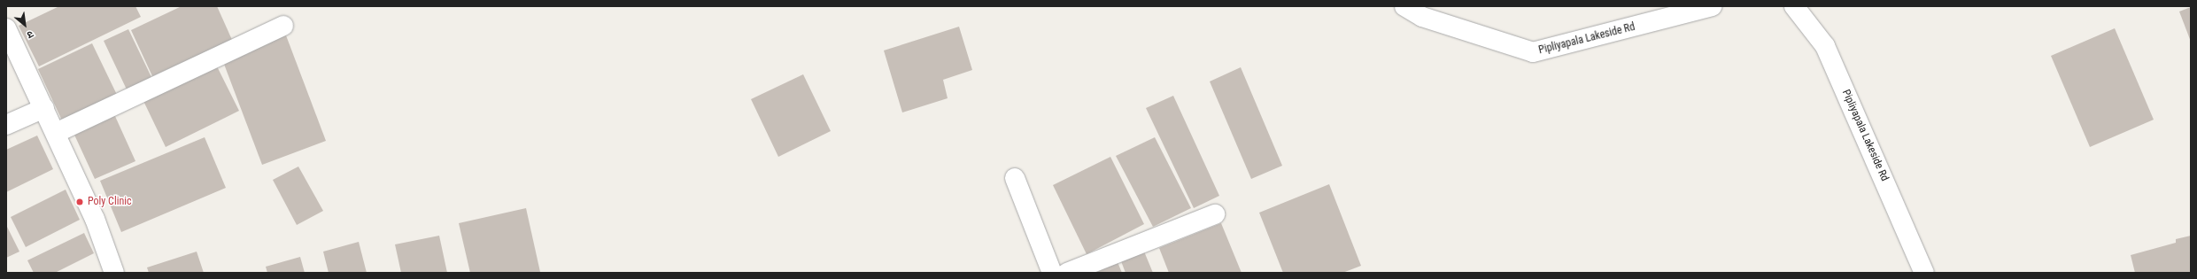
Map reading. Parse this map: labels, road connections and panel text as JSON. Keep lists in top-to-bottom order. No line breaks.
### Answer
{"streets":{"street":["Pipliyapala Lakeside Rd"]},"places":["Poly Clinic"],"north":"bottom right"}
